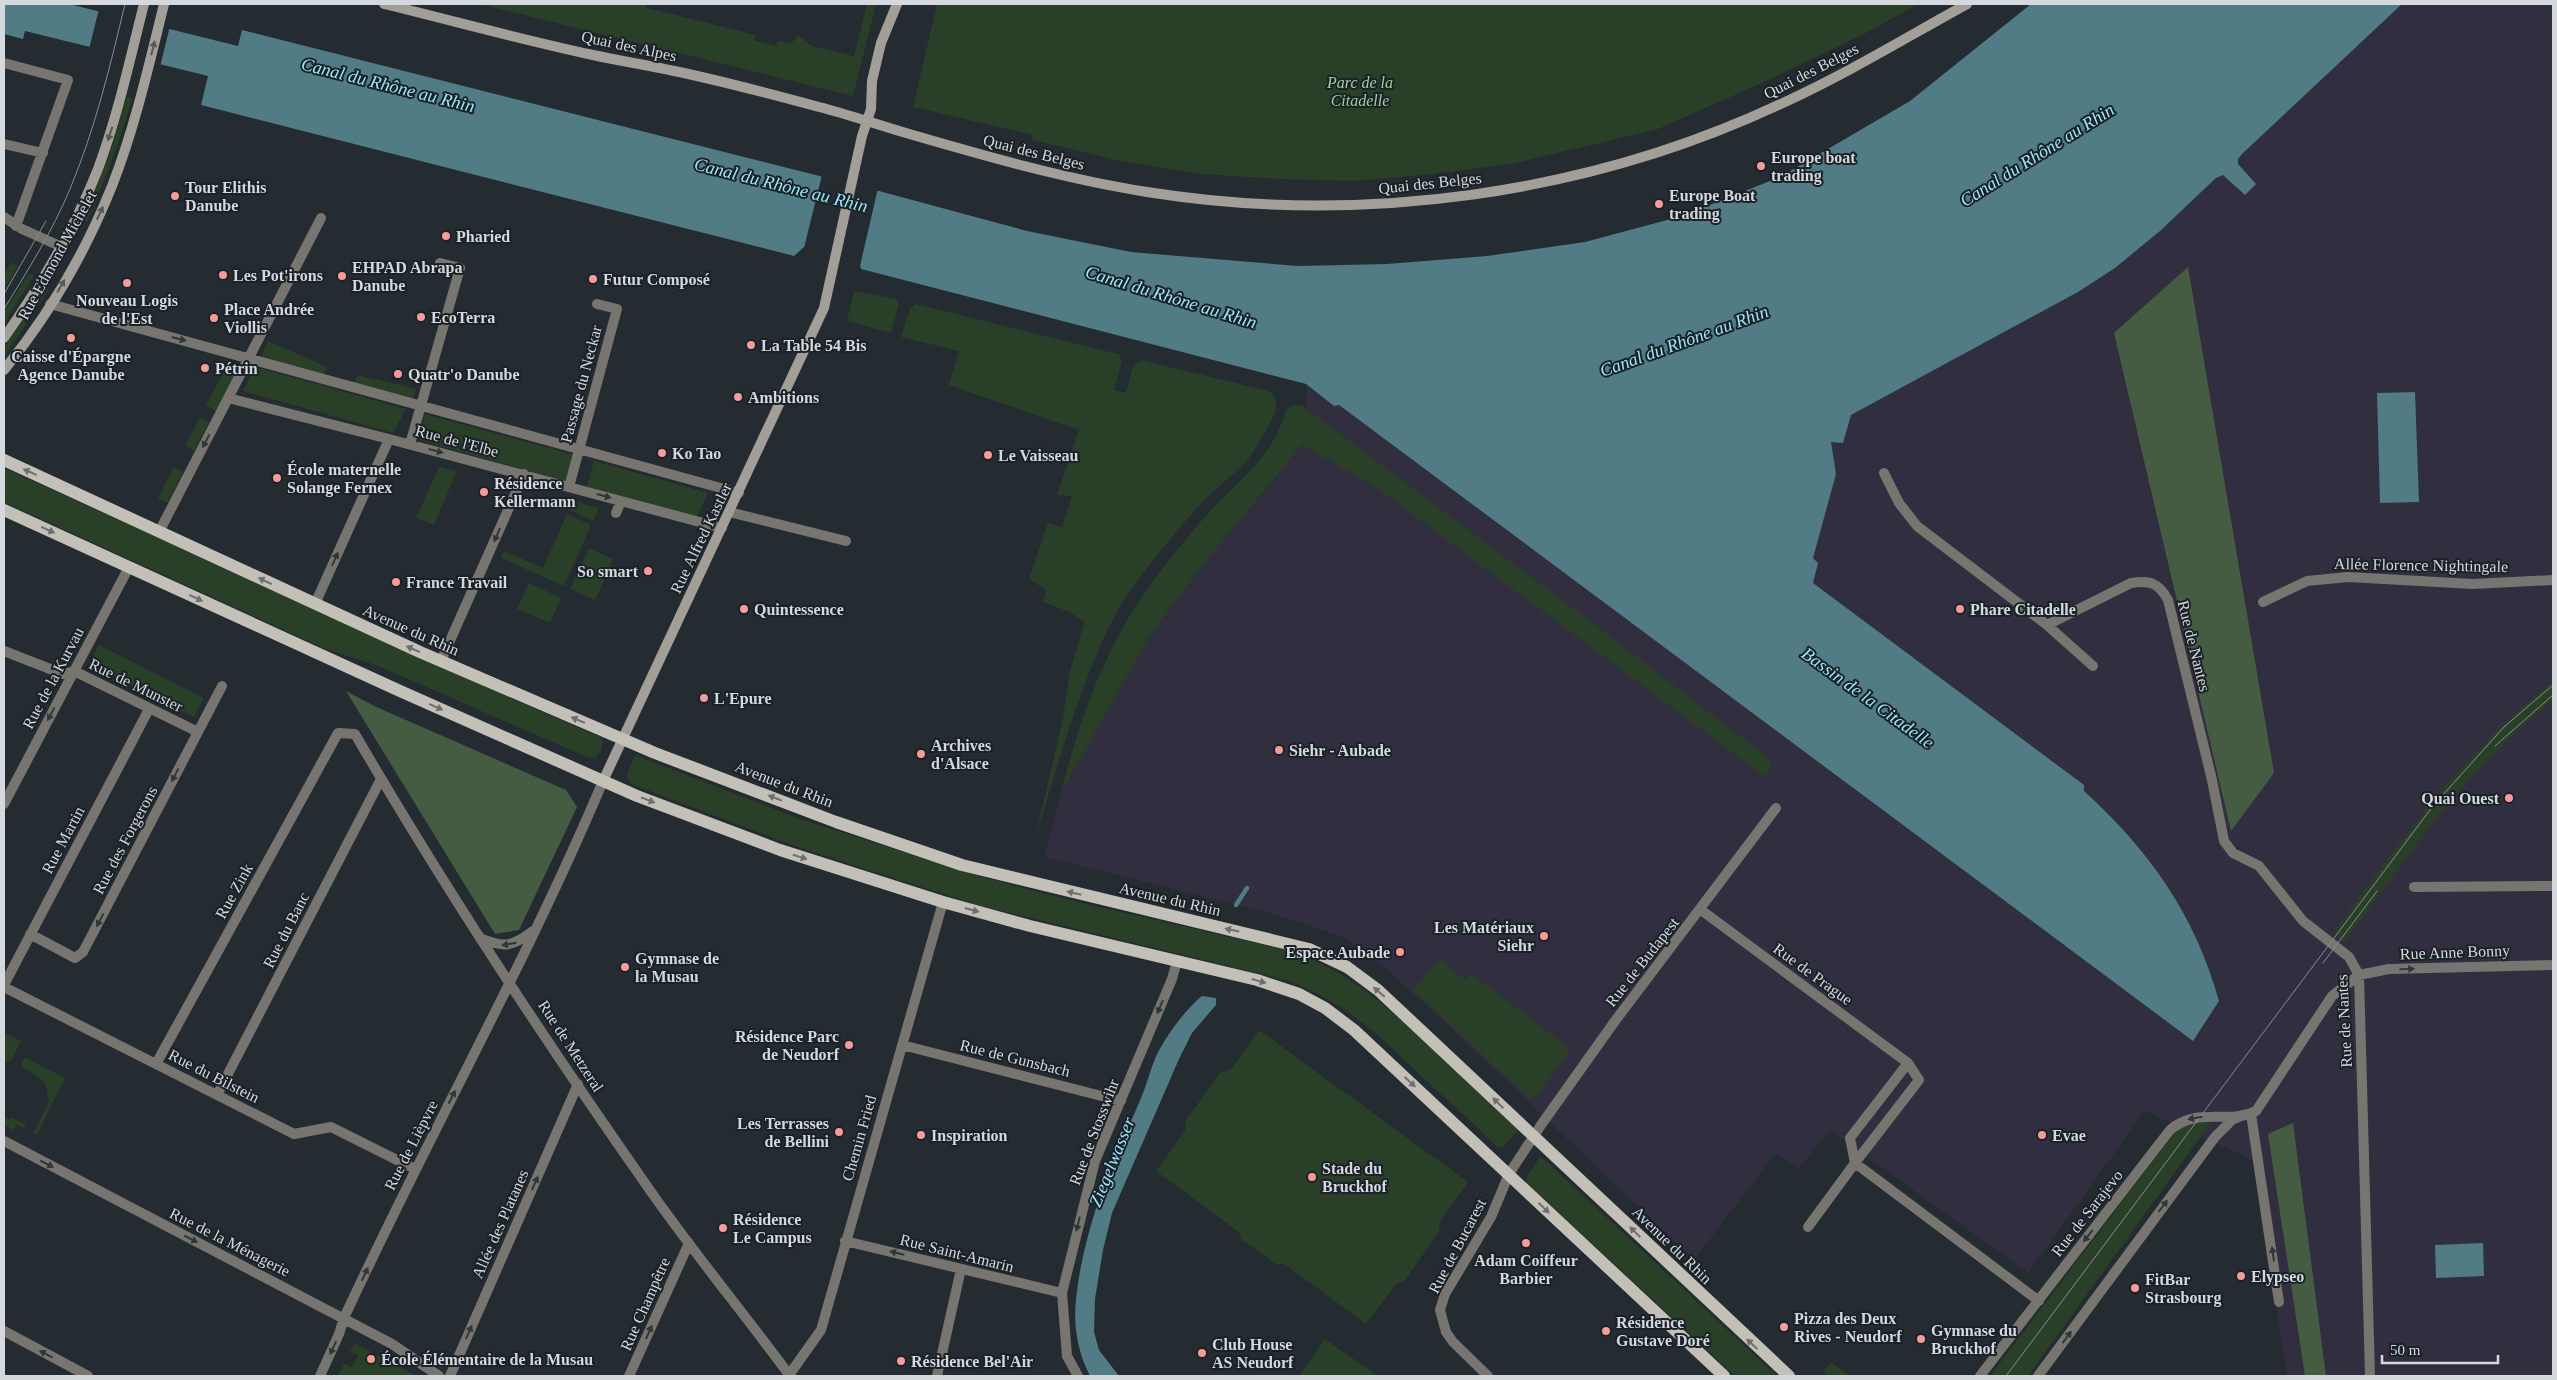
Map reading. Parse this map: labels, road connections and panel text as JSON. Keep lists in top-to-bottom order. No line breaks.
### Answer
{"streets":{"main road":["Quai des Alpes","Quai des Belges","Rue Edmond Michelet","Rue Alfred Kastler","Avenue du Rhin"],"street":["Passage du Neckar","Rue de l'Elbe","Allée Florence Nightingale","Rue de Nantes","Rue de la Kurvau","Rue de Munster","Rue Martin","Rue des Forgerons","Rue Zink","Rue du Banc","Rue Anne Bonny","Rue de Budapest","Rue de Prague","Rue de Metzeral","Rue de Gunsbach","Rue du Bilstein","Rue de Stosswihr","Chemin Fried","Rue de Lièpvre","Rue de Sarajevo","Allée des Platanes","Rue de la Ménagerie","Rue de Bucarest","Rue Saint-Amarin","Rue Champêtre"]},"crossings":[["Quai des Alpes","Quai des Belges"],["Quai des Alpes","Rue Alfred Kastler"],["Quai des Belges","Rue Alfred Kastler"],["Rue Edmond Michelet","Rue de l'Elbe"],["Passage du Neckar","Rue de l'Elbe"],["Rue de l'Elbe","Rue Alfred Kastler"],["Rue Alfred Kastler","Avenue du Rhin"],["Rue Alfred Kastler","Rue de Lièpvre"],["Avenue du Rhin","Rue de Budapest"],["Rue de Nantes","Rue Anne Bonny"],["Rue de la Kurvau","Rue de Munster"],["Rue de Munster","Rue Martin"],["Rue de Munster","Rue des Forgerons"],["Rue Martin","Rue des Forgerons"],["Rue Martin","Rue du Bilstein"],["Rue Zink","Rue de Metzeral"],["Rue Zink","Rue du Bilstein"],["Rue du Banc","Rue de Metzeral"],["Rue du Banc","Rue du Bilstein"],["Rue de Budapest","Rue de Prague"],["Rue de Metzeral","Chemin Fried"],["Rue de Metzeral","Rue de Lièpvre"],["Rue de Metzeral","Allée des Platanes"],["Rue de Metzeral","Rue Champêtre"],["Rue de Gunsbach","Rue de Stosswihr"],["Rue de Gunsbach","Chemin Fried"],["Rue du Bilstein","Rue de Lièpvre"],["Rue de Stosswihr","Rue Saint-Amarin"],["Chemin Fried","Rue Saint-Amarin"],["Rue de Lièpvre","Rue de la Ménagerie"]],"one_way":["Rue de la Kurvau","Rue des Forgerons","Rue de Stosswihr","Allée des Platanes","Rue de la Ménagerie","Rue Saint-Amarin","Rue Champêtre"],"water":["Canal du Rhône au Rhin","Bassin de la Citadelle","Ziegelwasser"],"parks":["Parc de la Citadelle"],"places":["Europe boat trading","Tour Elithis Danube","Europe Boat trading","Pharied","Les Pot'irons","EHPAD Abrapa Danube","Futur Composé","Nouveau Logis de l'Est","EcoTerra","Place Andrée Viollis","Caisse d'Épargne Agence Danube","La Table 54 Bis","Pétrin","Quatr'o Danube","Ambitions","Ko Tao","Le Vaisseau","École maternelle Solange Fernex","Résidence Kellermann","So smart","France Travail","Quintessence","Phare Citadelle","L'Epure","Siehr - Aubade","Archives d'Alsace","Quai Ouest","Les Matériaux Siehr","Espace Aubade","Gymnase de la Musau","Résidence Parc de Neudorf","Les Terrasses de Bellini","Inspiration","Evae","Stade du Bruckhof","Résidence Le Campus","Adam Coiffeur Barbier","Elypseo","FitBar Strasbourg","Pizza des Deux Rives - Neudorf","Résidence Gustave Doré","Gymnase du Bruckhof","Club House AS Neudorf","École Élémentaire de la Musau","Résidence Bel'Air"],"scale_bar":"50 m"}
